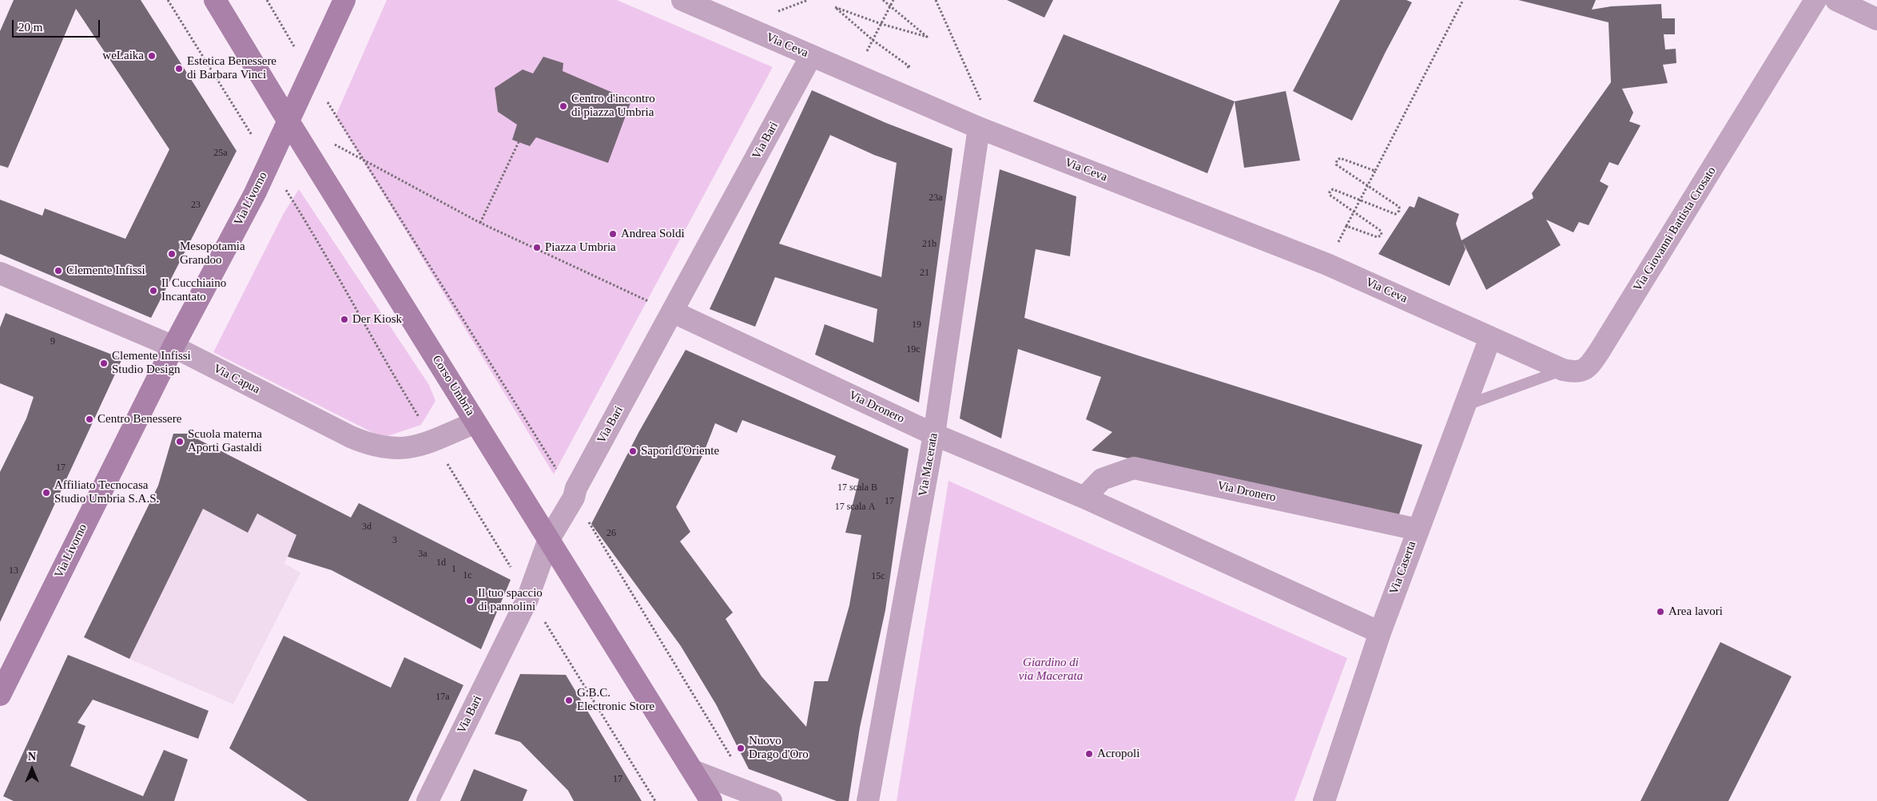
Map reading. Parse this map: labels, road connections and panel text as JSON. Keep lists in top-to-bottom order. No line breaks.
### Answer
{"streets":{"main road":["Via Livorno","Corso Umbria"],"street":["Via Ceva","Via Bari","Via Giovanni Battista Crosato","Via Capua","Via Dronero","Via Macerata","Via Caserta"]},"crossings":[["Via Ceva","Via Bari"],["Via Ceva","Via Giovanni Battista Crosato"],["Via Ceva","Via Macerata"],["Via Ceva","Via Caserta"],["Via Bari","Corso Umbria"],["Via Bari","Via Dronero"],["Via Livorno","Via Capua"],["Via Livorno","Corso Umbria"],["Via Giovanni Battista Crosato","Via Caserta"],["Via Capua","Corso Umbria"],["Via Dronero","Via Macerata"],["Via Dronero","Via Caserta"]],"parks":["Giardino di via Macerata"],"places":["weLaika","Estetica Benessere di Barbara Vinci","Centro d'incontro di piazza Umbria","Andrea Soldi","Piazza Umbria","Mesopotamia Grandoo","Clemente Infissi","Il Cucchiaino Incantato","Der Kiosk","Clemente Infissi Studio Design","Centro Benessere","Scuola materna Aporti Gastaldi","Sapori d'Oriente","Affiliato Tecnocasa Studio Umbria S.A.S.","Il tuo spaccio di pannolini","Area lavori","G.B.C. Electronic Store","Nuovo Drago d'Oro","Acropoli"],"house_numbers":["25a","23a","23","21b","21","19","9","19c","17","17 scala B","17","17 scala A","3d","26","3","3a","1d","1","13","1c","15c","17a","17"],"scale_bar":"20 m","north":"top"}
